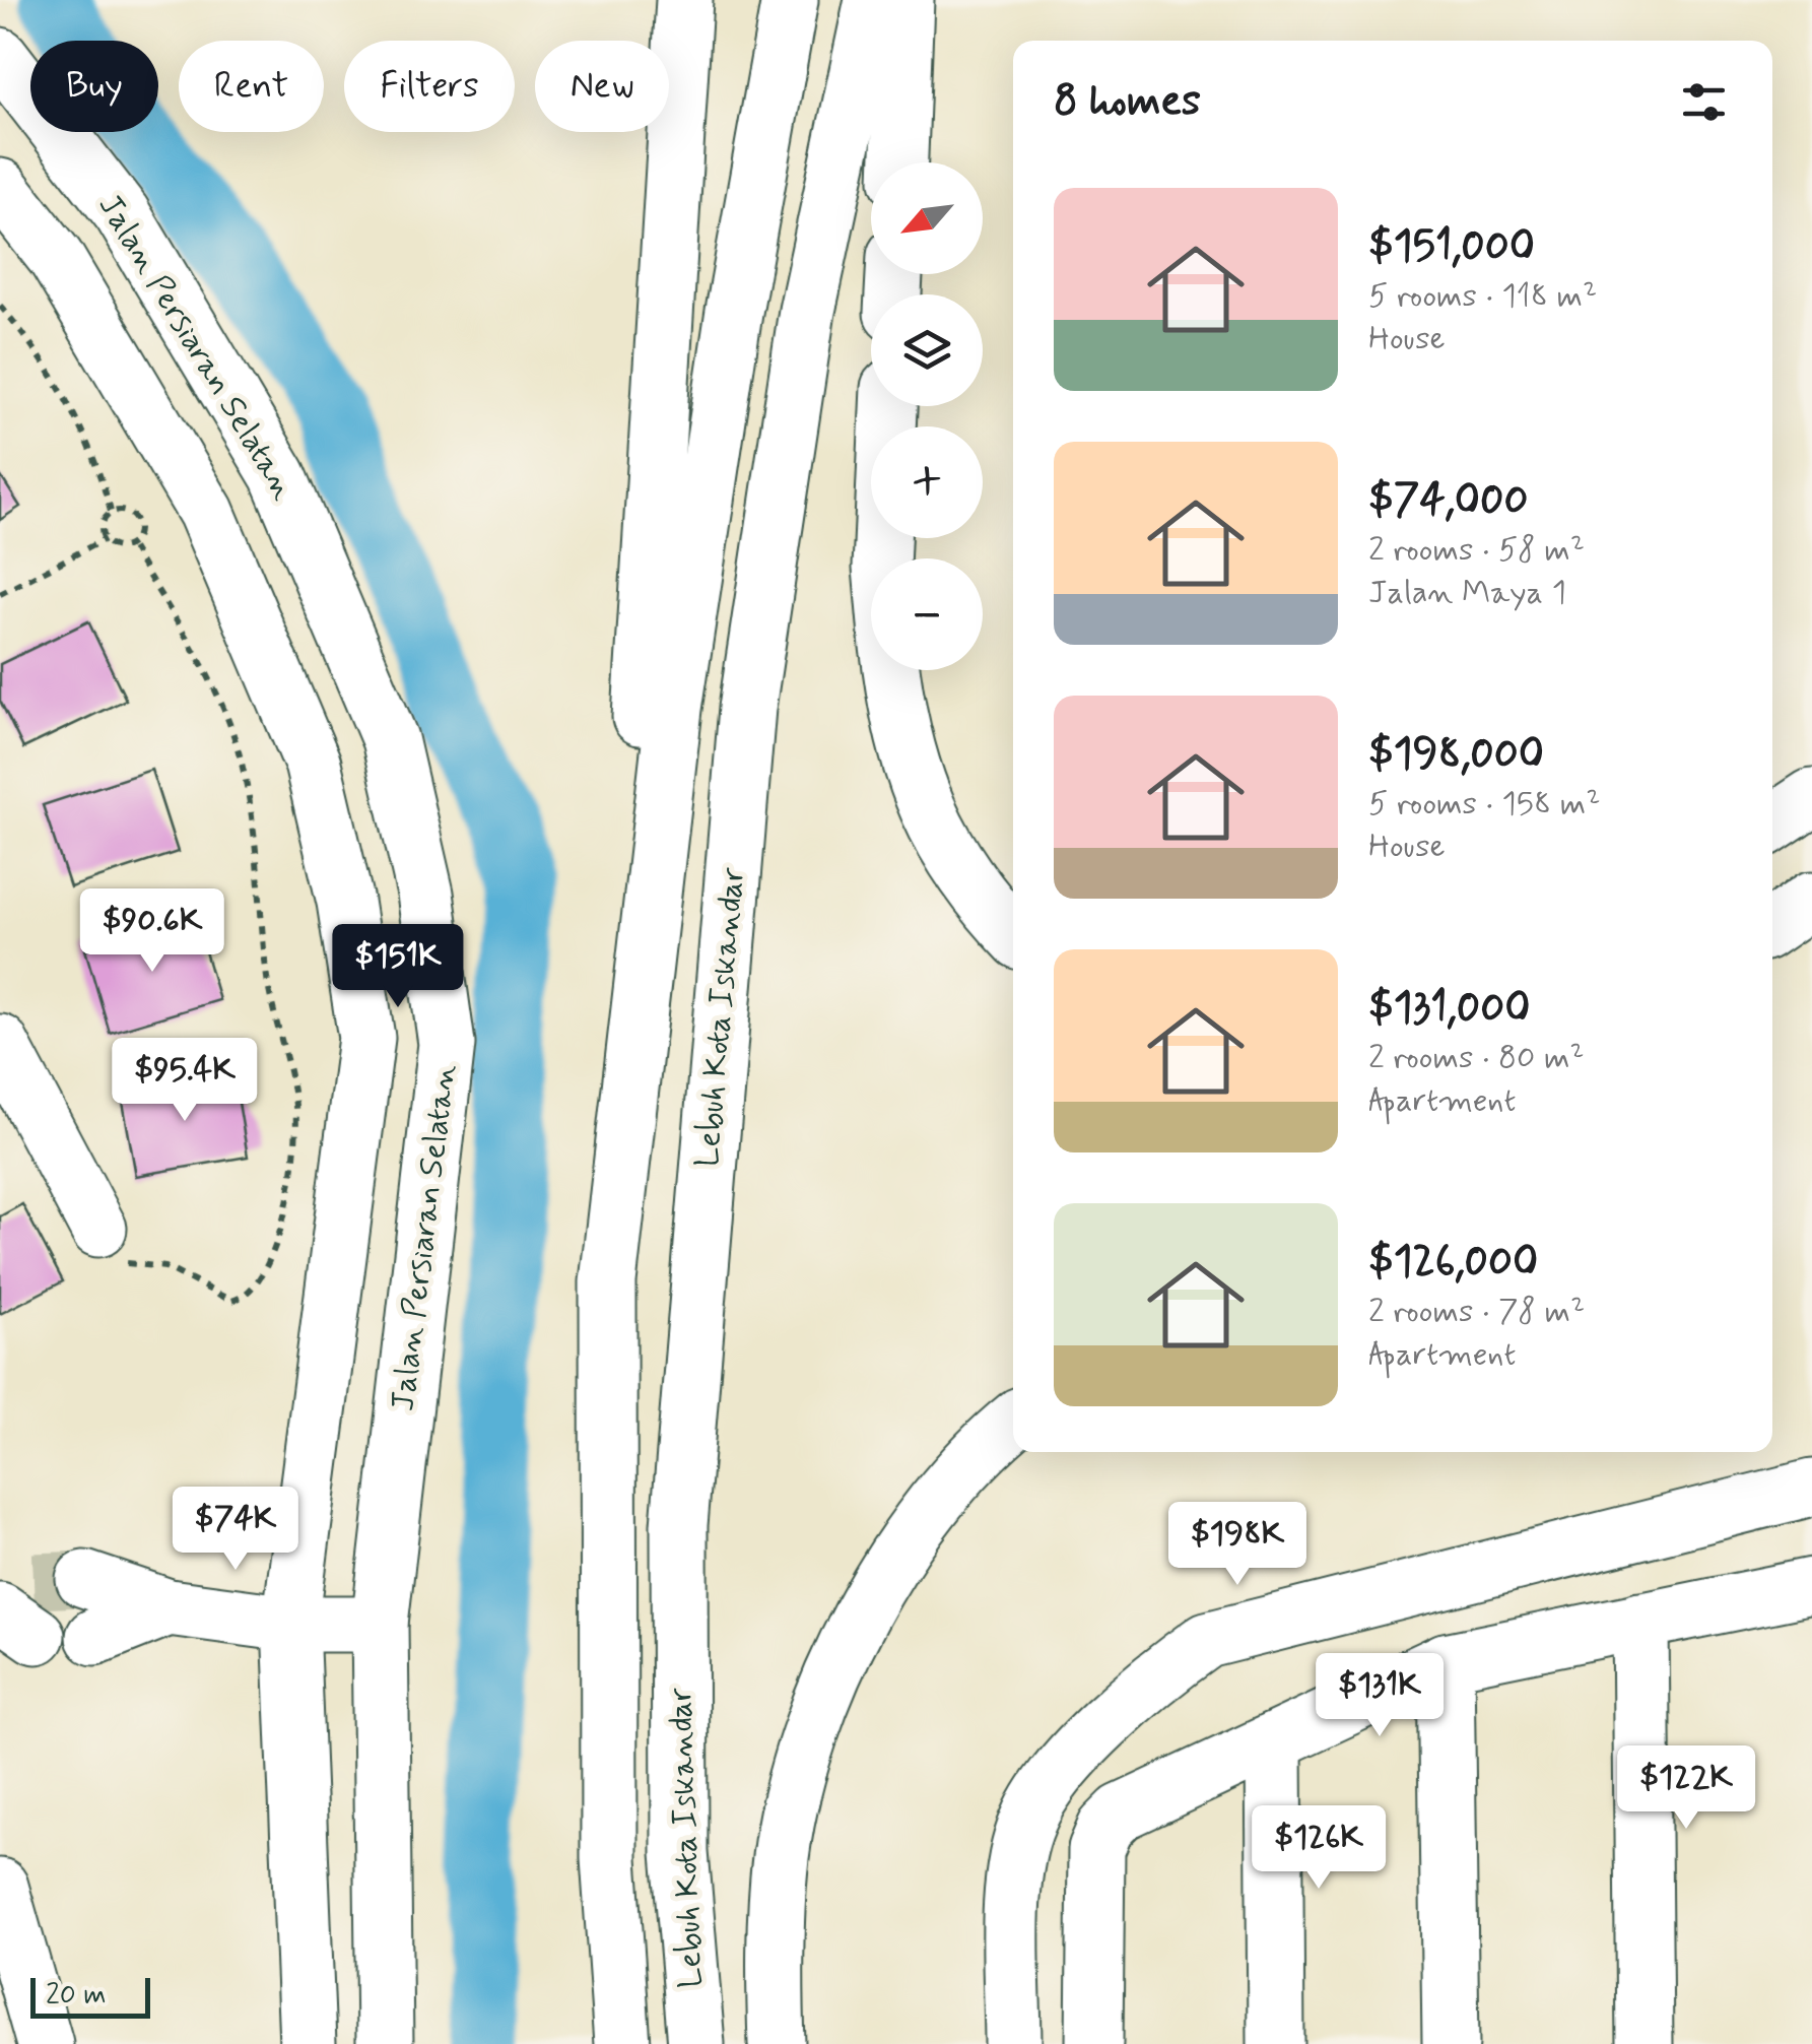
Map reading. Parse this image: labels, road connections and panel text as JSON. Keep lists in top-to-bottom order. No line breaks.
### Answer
{"streets":{"main road":["Jalan Persiaran Selatan","Lebuh Kota Iskandar"]},"scale_bar":"20 m","north":"bottom left","page":{"chip":["Buy","Rent","Filters","New"],"heading":"8 homes","map_buttons":["+","−"],"list":[{"name":"$151,000","note":"5 rooms · 118 m² · House"},{"name":"$74,000","note":"2 rooms · 58 m² · Jalan Maya 1"},{"name":"$198,000","note":"5 rooms · 158 m² · House"},{"name":"$131,000","note":"2 rooms · 80 m² · Apartment"},{"name":"$126,000","note":"2 rooms · 78 m² · Apartment"}],"price":["$90.6K","$151K","$95.4K","$74K","$198K","$131K","$122K","$126K"],"scale":"20 m"}}
